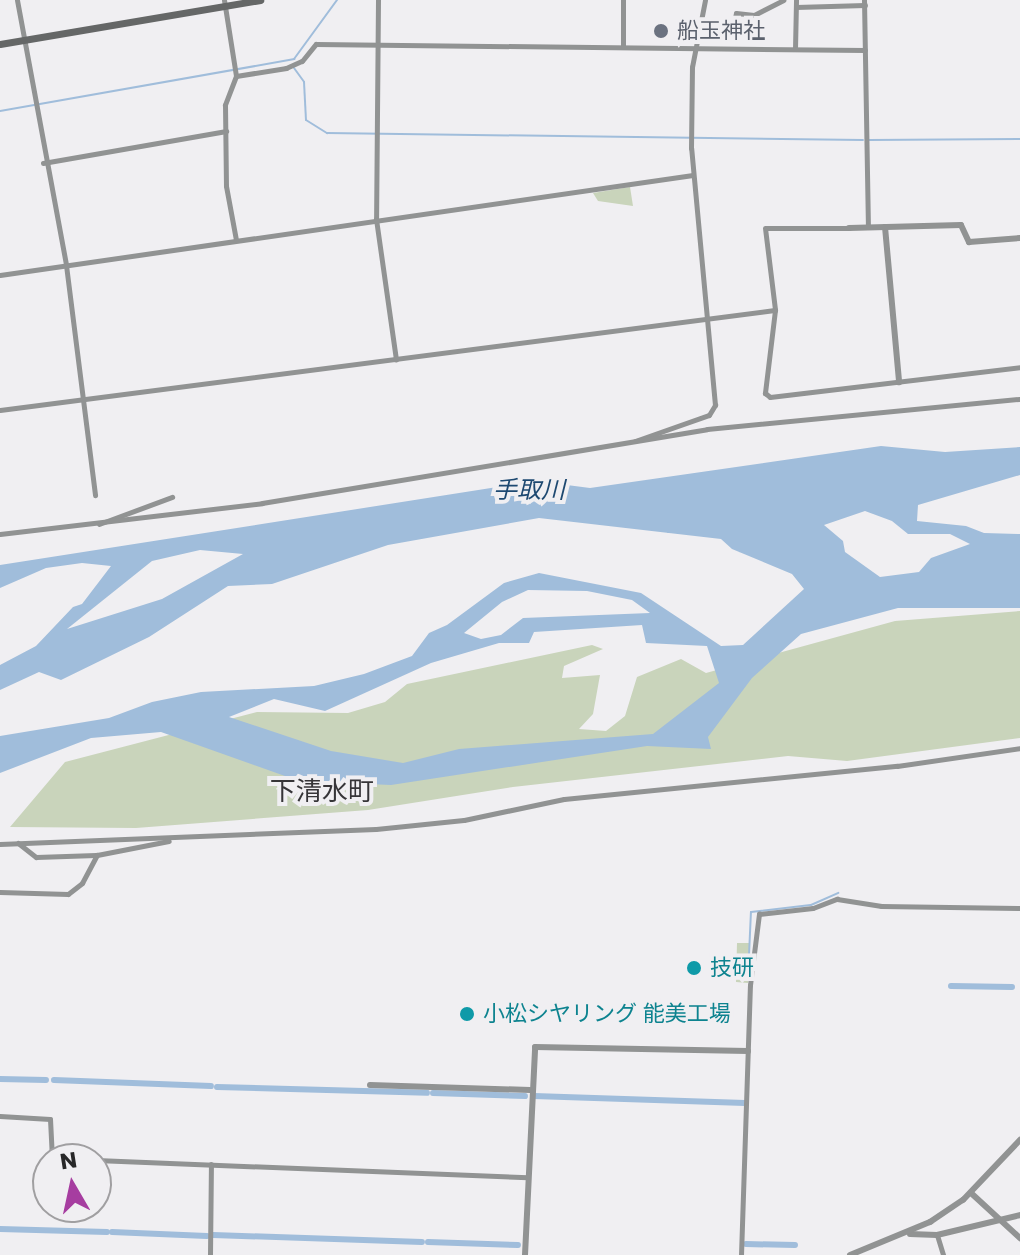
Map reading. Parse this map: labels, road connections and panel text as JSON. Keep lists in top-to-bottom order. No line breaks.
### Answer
{"districts":["下清水町"],"water":["手取川"],"places":["船玉神社","技研","小松シヤリング 能美工場"],"north":"top"}
